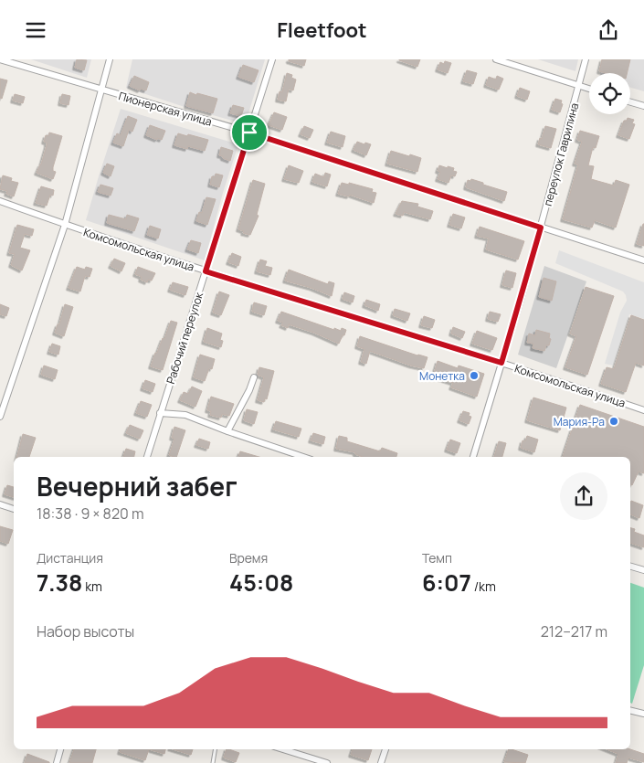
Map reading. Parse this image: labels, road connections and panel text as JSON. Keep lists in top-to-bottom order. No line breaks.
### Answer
{"streets":{"street":["Пионерская улица","переулок Гаврилина","Комсомольская улица","Рабочий переулок"]},"crossings":[["Пионерская улица","переулок Гаврилина"],["Пионерская улица","Рабочий переулок"],["переулок Гаврилина","Комсомольская улица"],["Комсомольская улица","Рабочий переулок"]],"places":["Монетка","Мария-Ра"],"page":{"header":"Fleetfoot","heading":["Вечерний забег","18:38 · 9 × 820 m"],"stats":[["Дистанция","7.38 km"],["Время","45:08"],["Темп","6:07 /km"]],"chart":["Набор высоты","212–217 m"]}}
